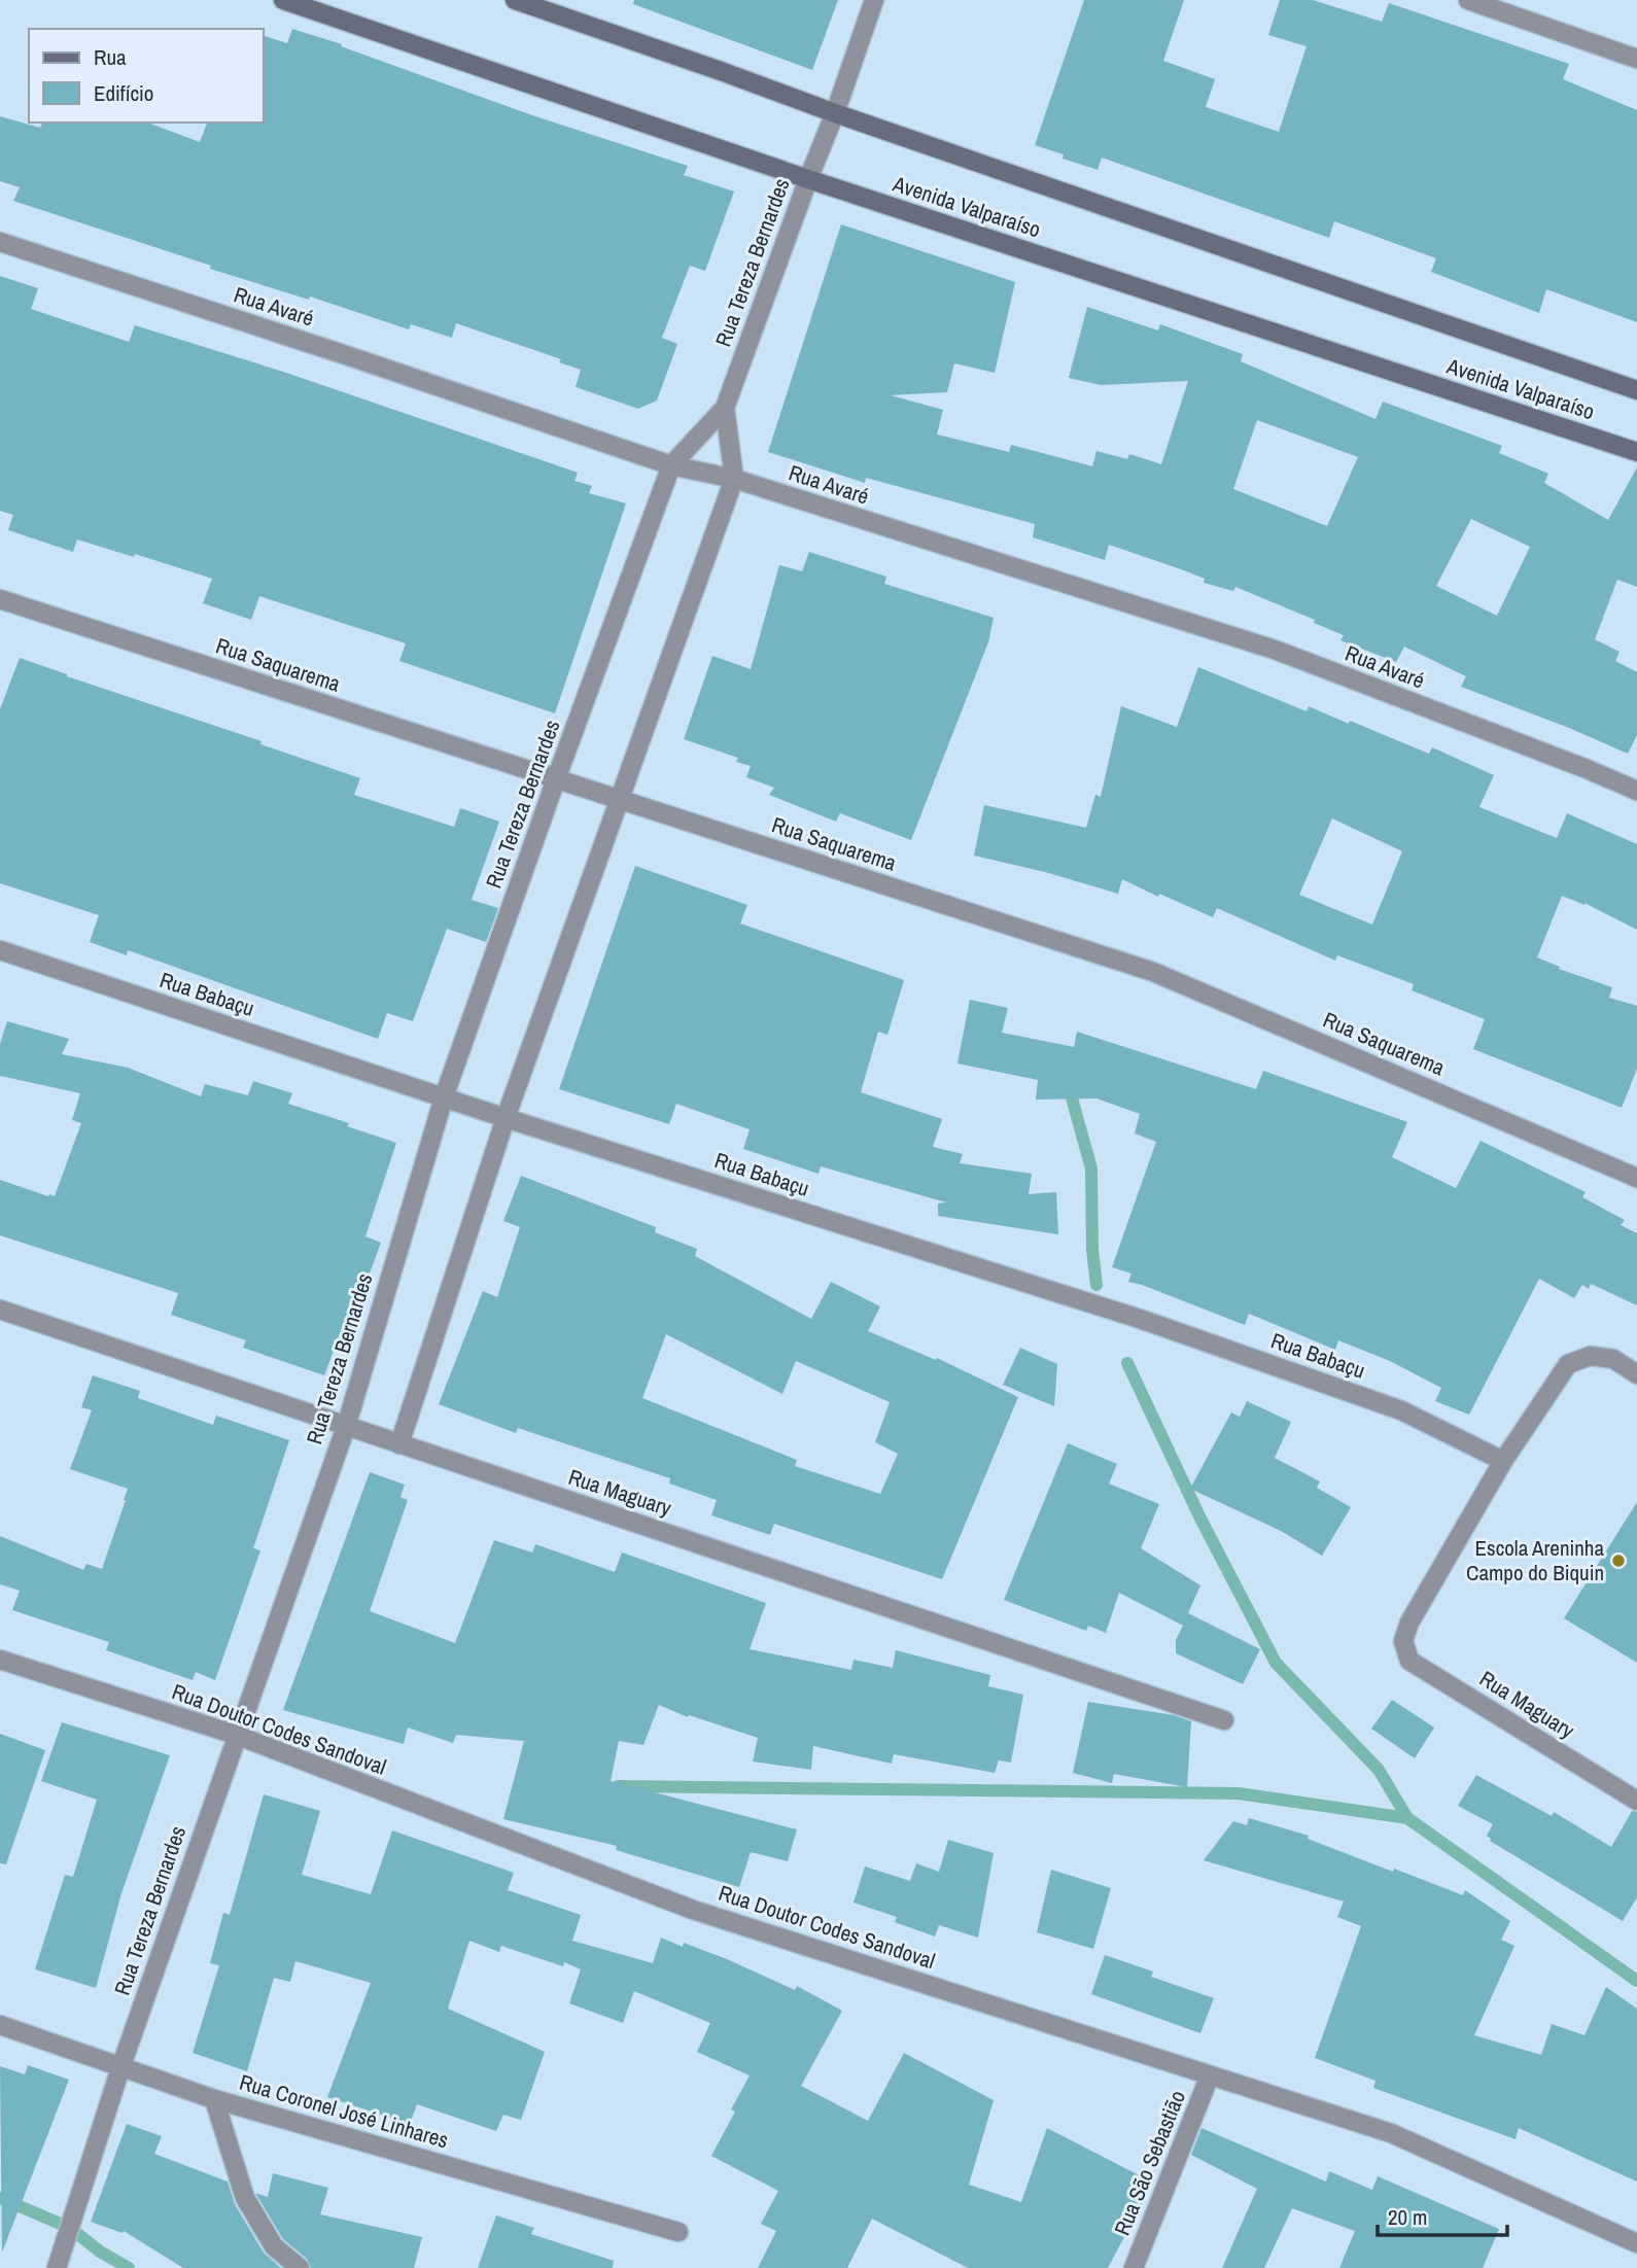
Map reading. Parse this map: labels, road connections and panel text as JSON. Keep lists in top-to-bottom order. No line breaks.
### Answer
{"streets":{"main road":["Avenida Valparaíso"],"street":["Rua Tereza Bernardes","Rua Avaré","Rua Saquarema","Rua Babaçu","Rua Maguary","Rua Doutor Codes Sandoval","Rua Coronel José Linhares","Rua São Sebastião"]},"crossings":[["Avenida Valparaíso","Rua Tereza Bernardes"],["Rua Tereza Bernardes","Rua Avaré"],["Rua Tereza Bernardes","Rua Saquarema"],["Rua Tereza Bernardes","Rua Babaçu"],["Rua Tereza Bernardes","Rua Maguary"],["Rua Tereza Bernardes","Rua Doutor Codes Sandoval"],["Rua Tereza Bernardes","Rua Coronel José Linhares"],["Rua Babaçu","Rua Maguary"],["Rua Doutor Codes Sandoval","Rua São Sebastião"]],"places":["Escola Areninha Campo do Biquin"],"legend":["Rua","Edifício"],"scale_bar":"20 m"}
